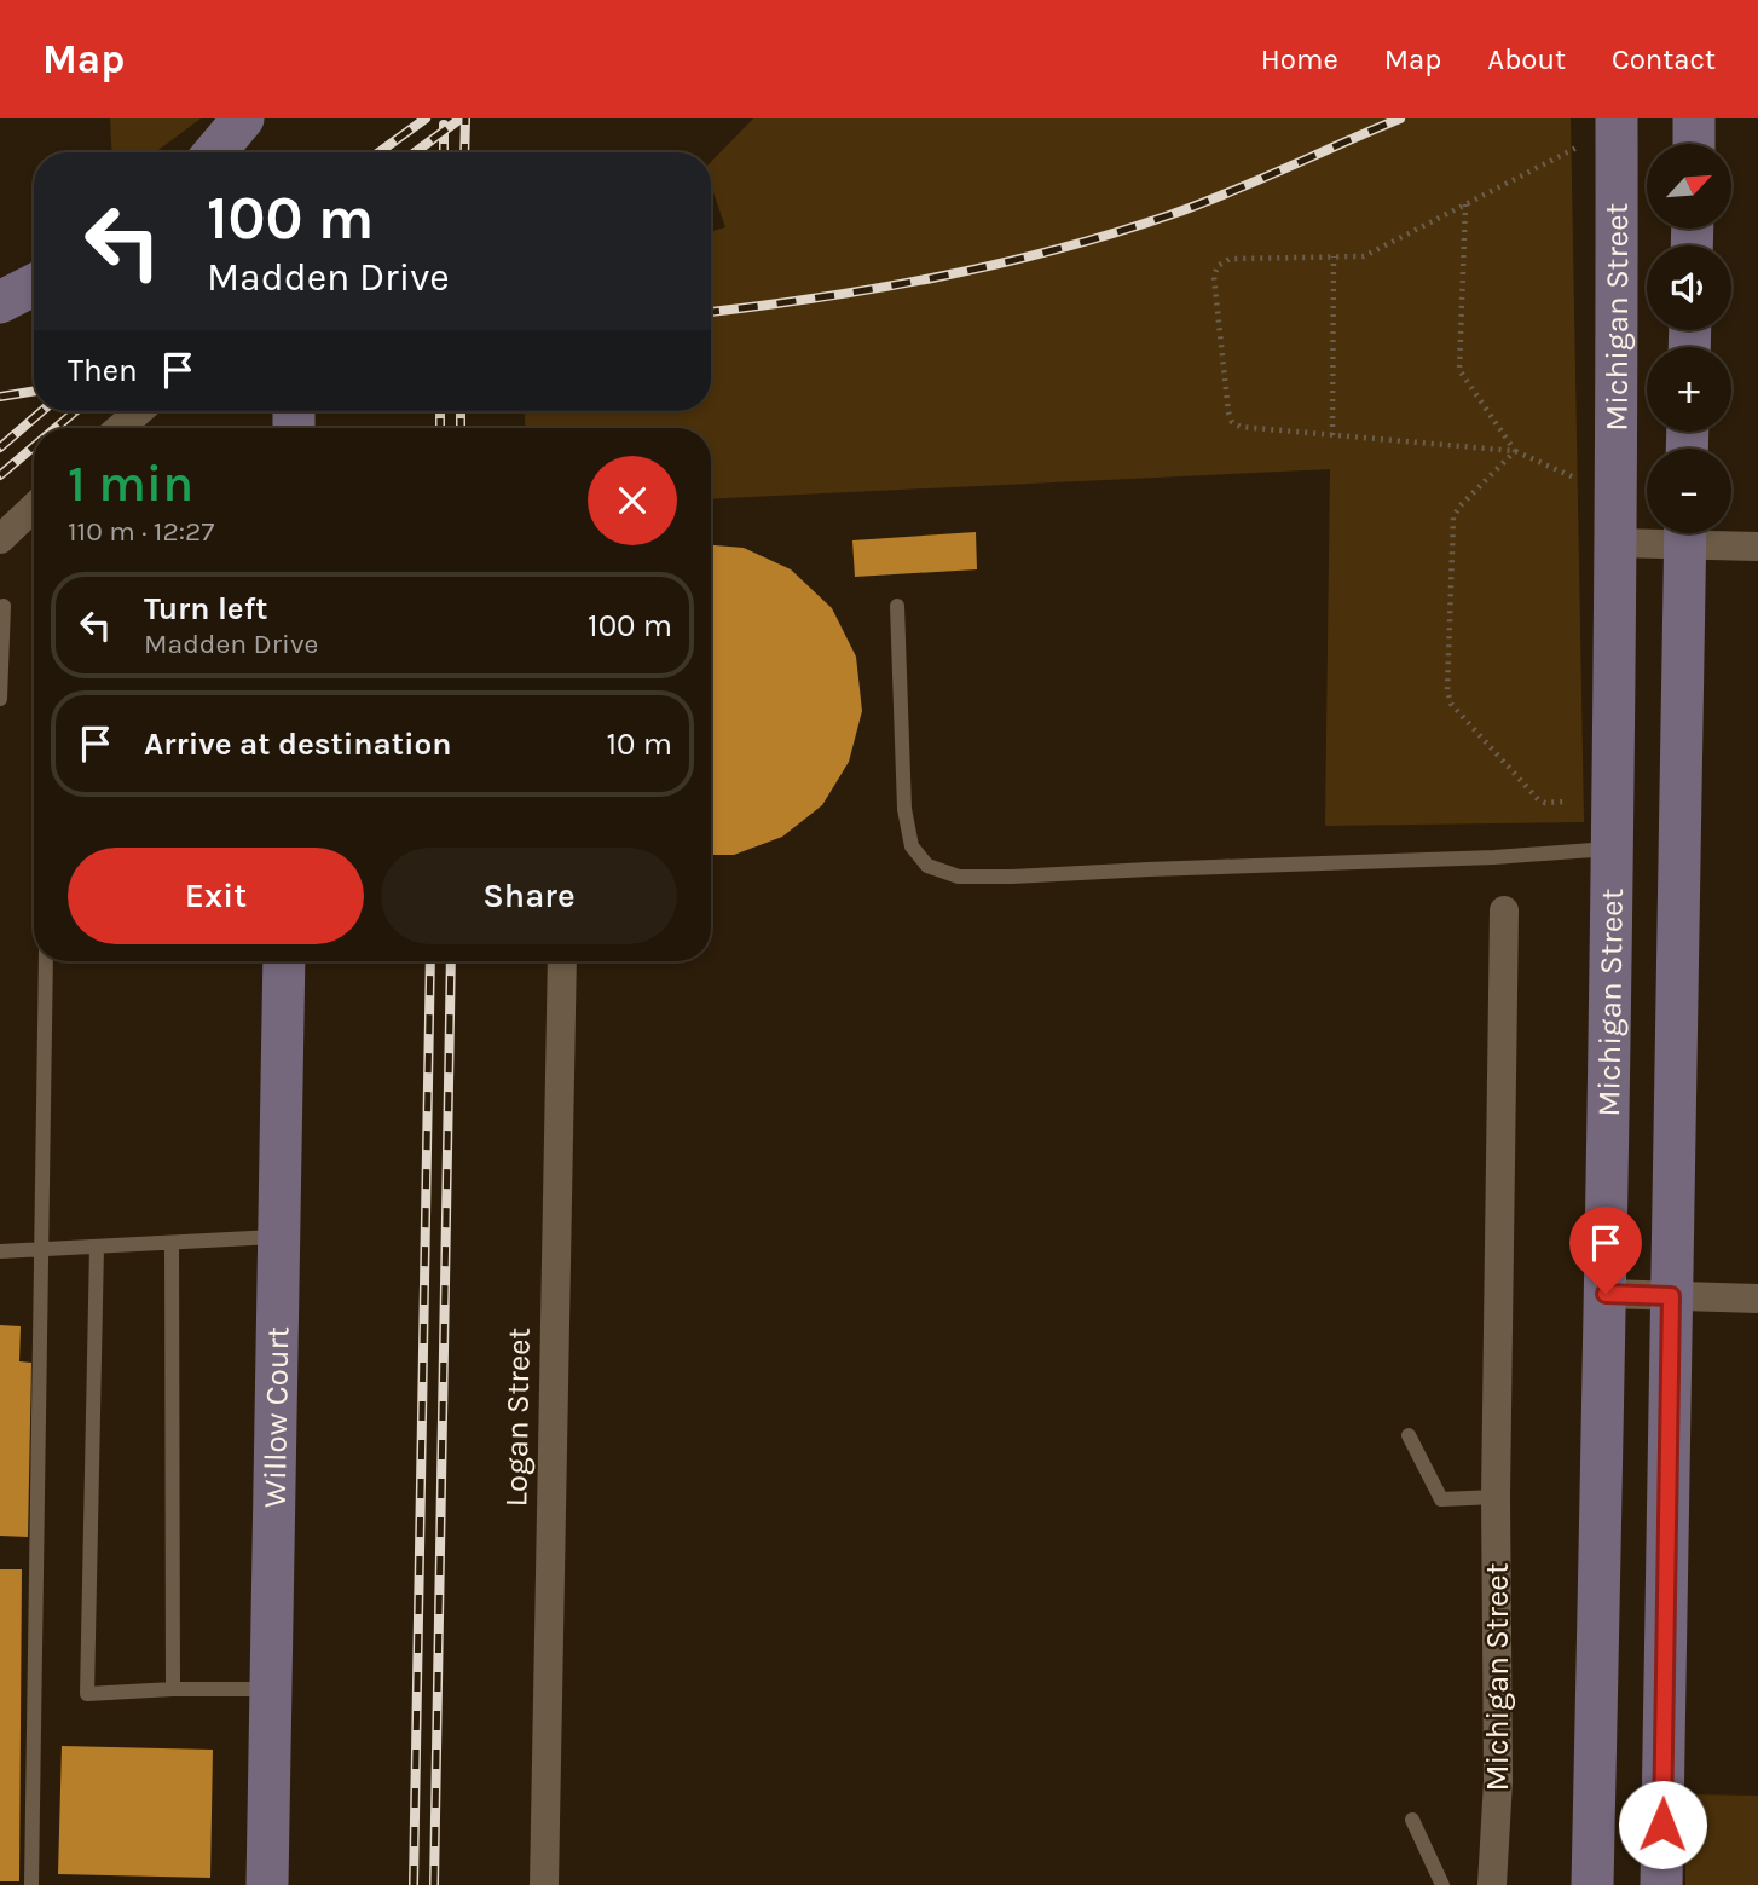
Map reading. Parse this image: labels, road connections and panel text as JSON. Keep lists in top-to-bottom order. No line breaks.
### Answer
{"streets":{"main road":["Michigan Street","Willow Court"],"street":["Logan Street"]},"north":"top right","page":{"header":"Map","nav":["Home","Map","About","Contact"],"map_buttons":["+","−"],"turn":["100 m","Madden Drive"],"then":"Then","heading":["1 min","110 m · 12:27"],"list":[{"name":"Turn left","note":"Madden Drive","value":"100 m"},{"name":"Arrive at destination","value":"10 m"}],"buttons":["Exit","Share"]}}
